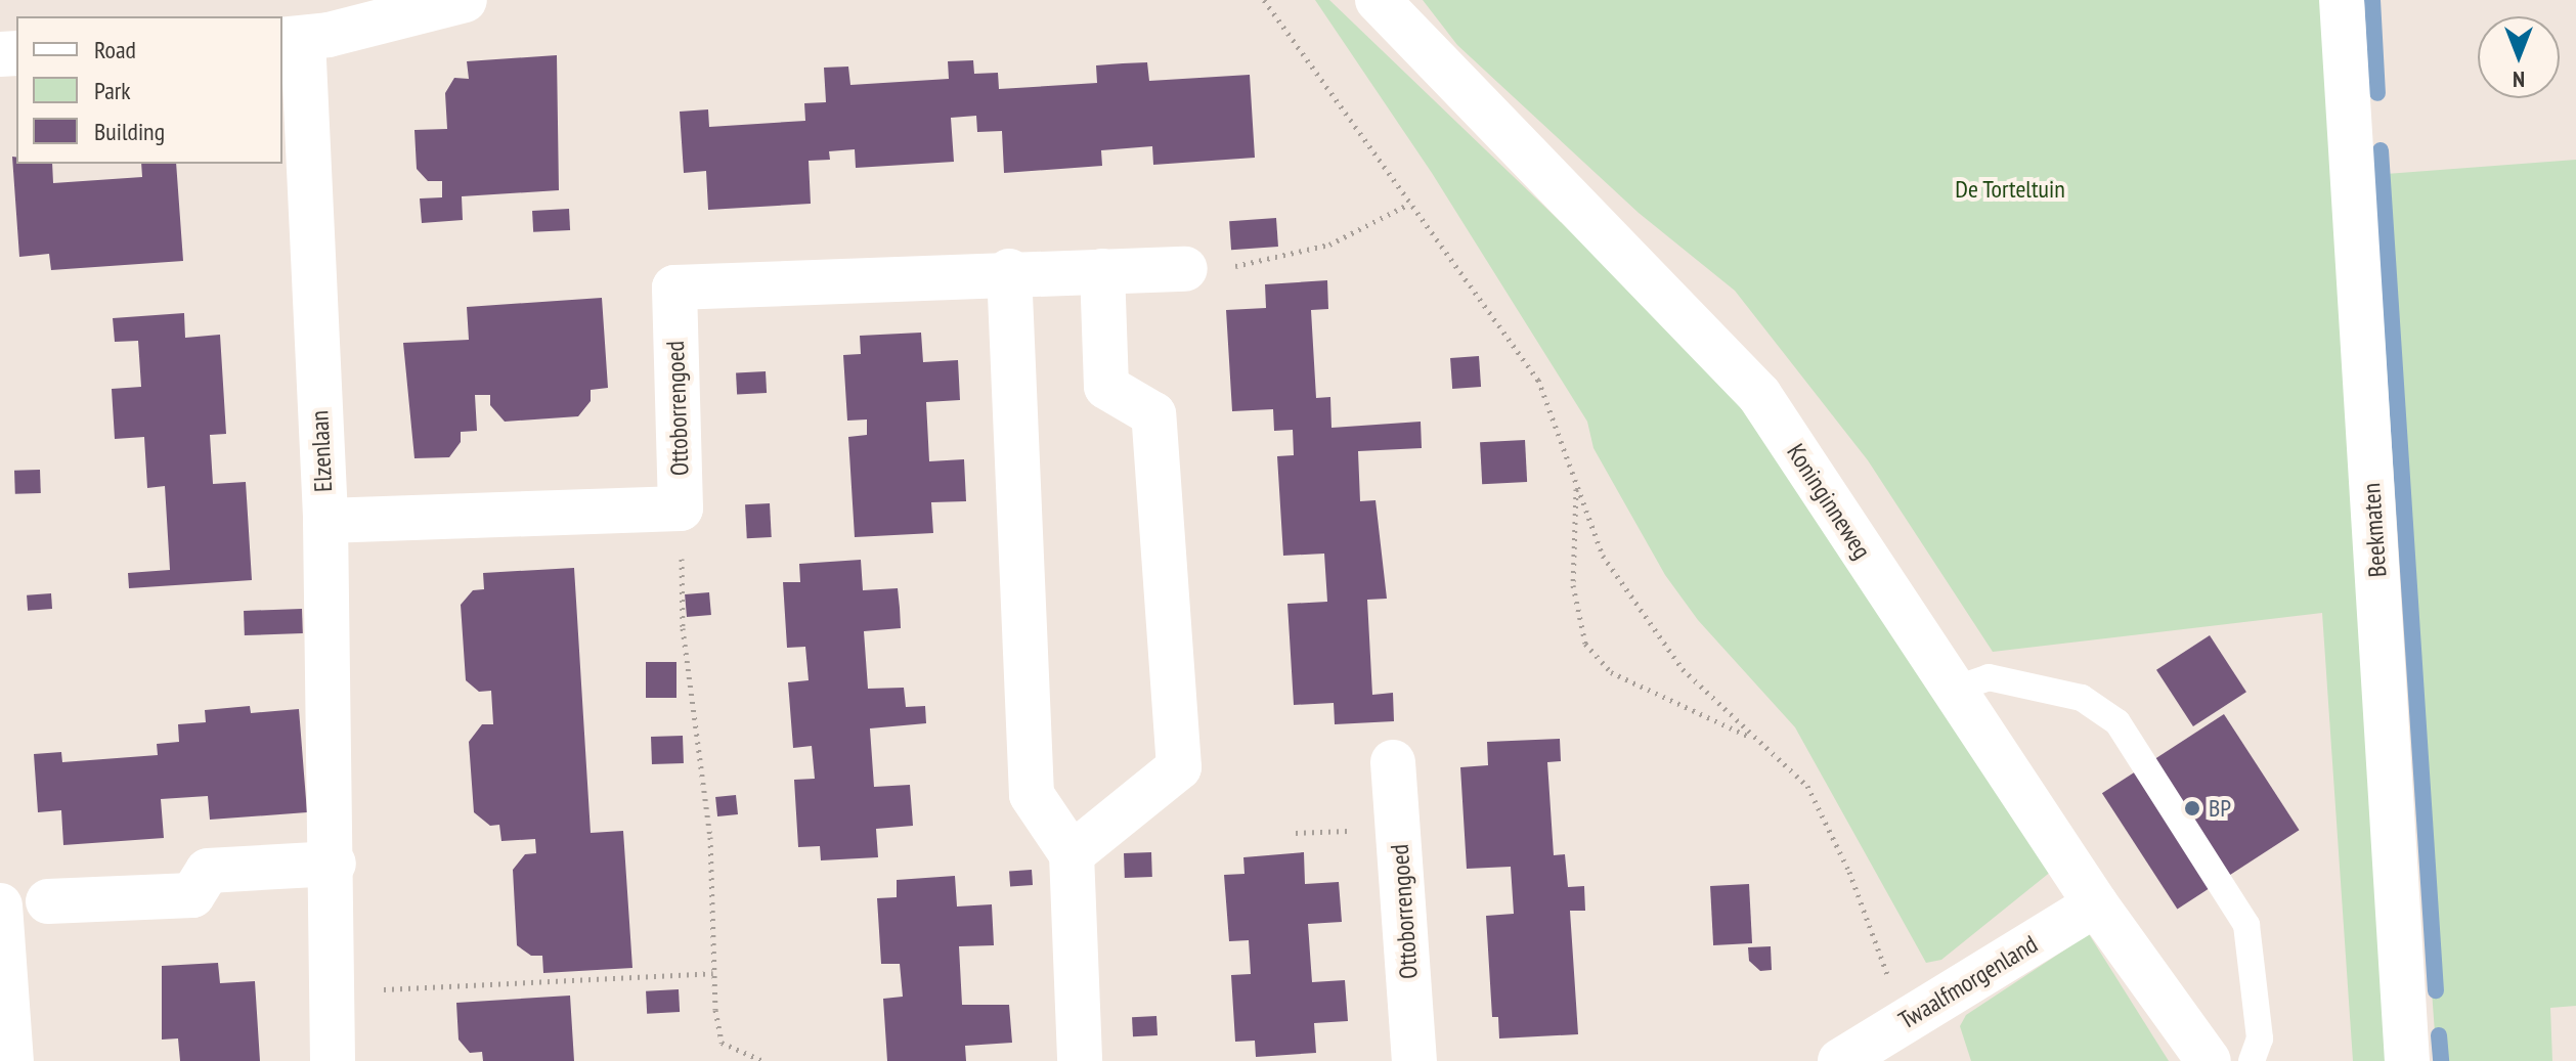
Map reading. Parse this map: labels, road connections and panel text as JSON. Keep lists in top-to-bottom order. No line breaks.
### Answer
{"streets":{"street":["Ottoborrengoed","Elzenlaan","Koninginneweg","Beekmaten","Twaalfmorgenland"]},"crossings":[["Ottoborrengoed","Elzenlaan"],["Koninginneweg","Twaalfmorgenland"]],"parks":["De Torteltuin"],"places":["BP"],"legend":["Road","Park","Building"],"north":"bottom"}
